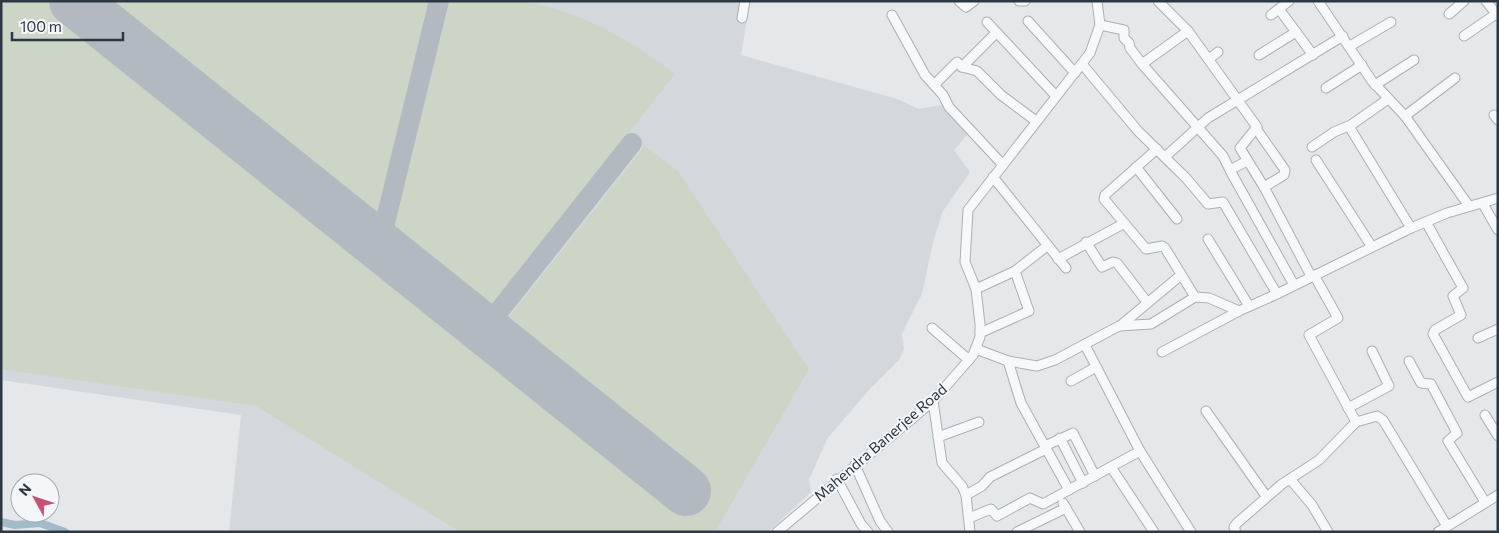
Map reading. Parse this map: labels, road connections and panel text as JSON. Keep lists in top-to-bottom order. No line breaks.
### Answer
{"streets":{"street":["Mahendra Banerjee Road"]},"scale_bar":"100 m","north":"top left"}
